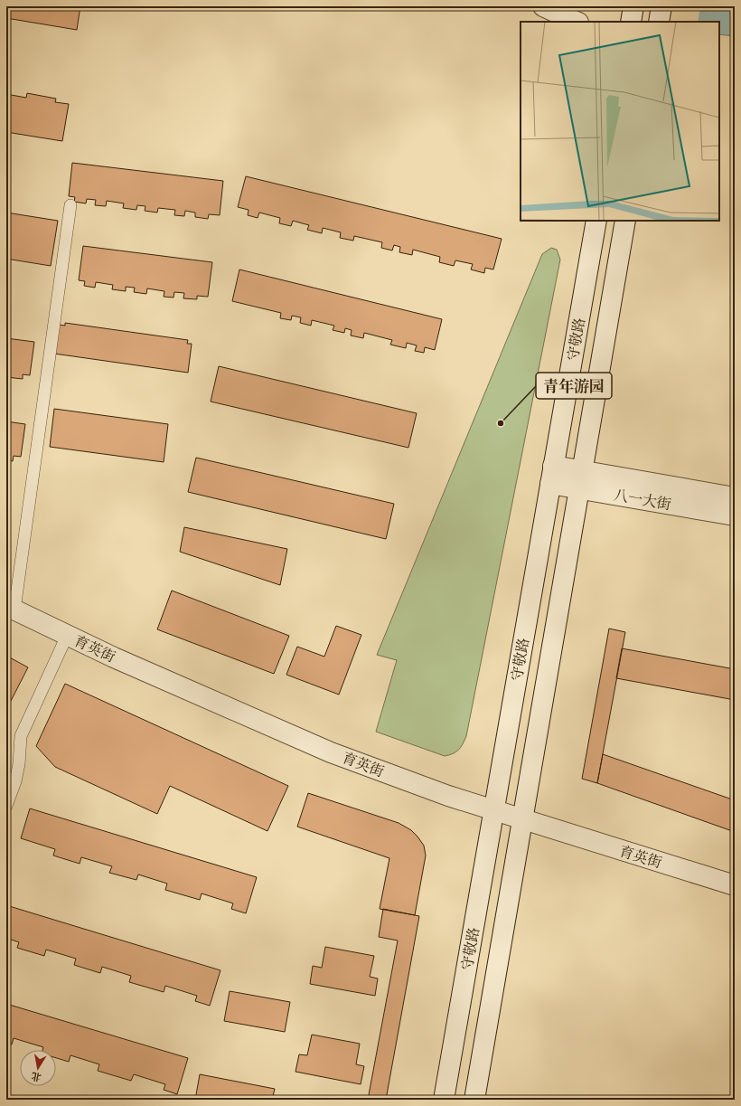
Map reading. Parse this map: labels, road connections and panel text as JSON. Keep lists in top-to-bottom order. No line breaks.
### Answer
{"streets":{"main road":["守敬路","八一大街","育英街"]},"crossings":[["守敬路","八一大街"],["守敬路","育英街"]],"places":["青年游园"],"north":"bottom"}
